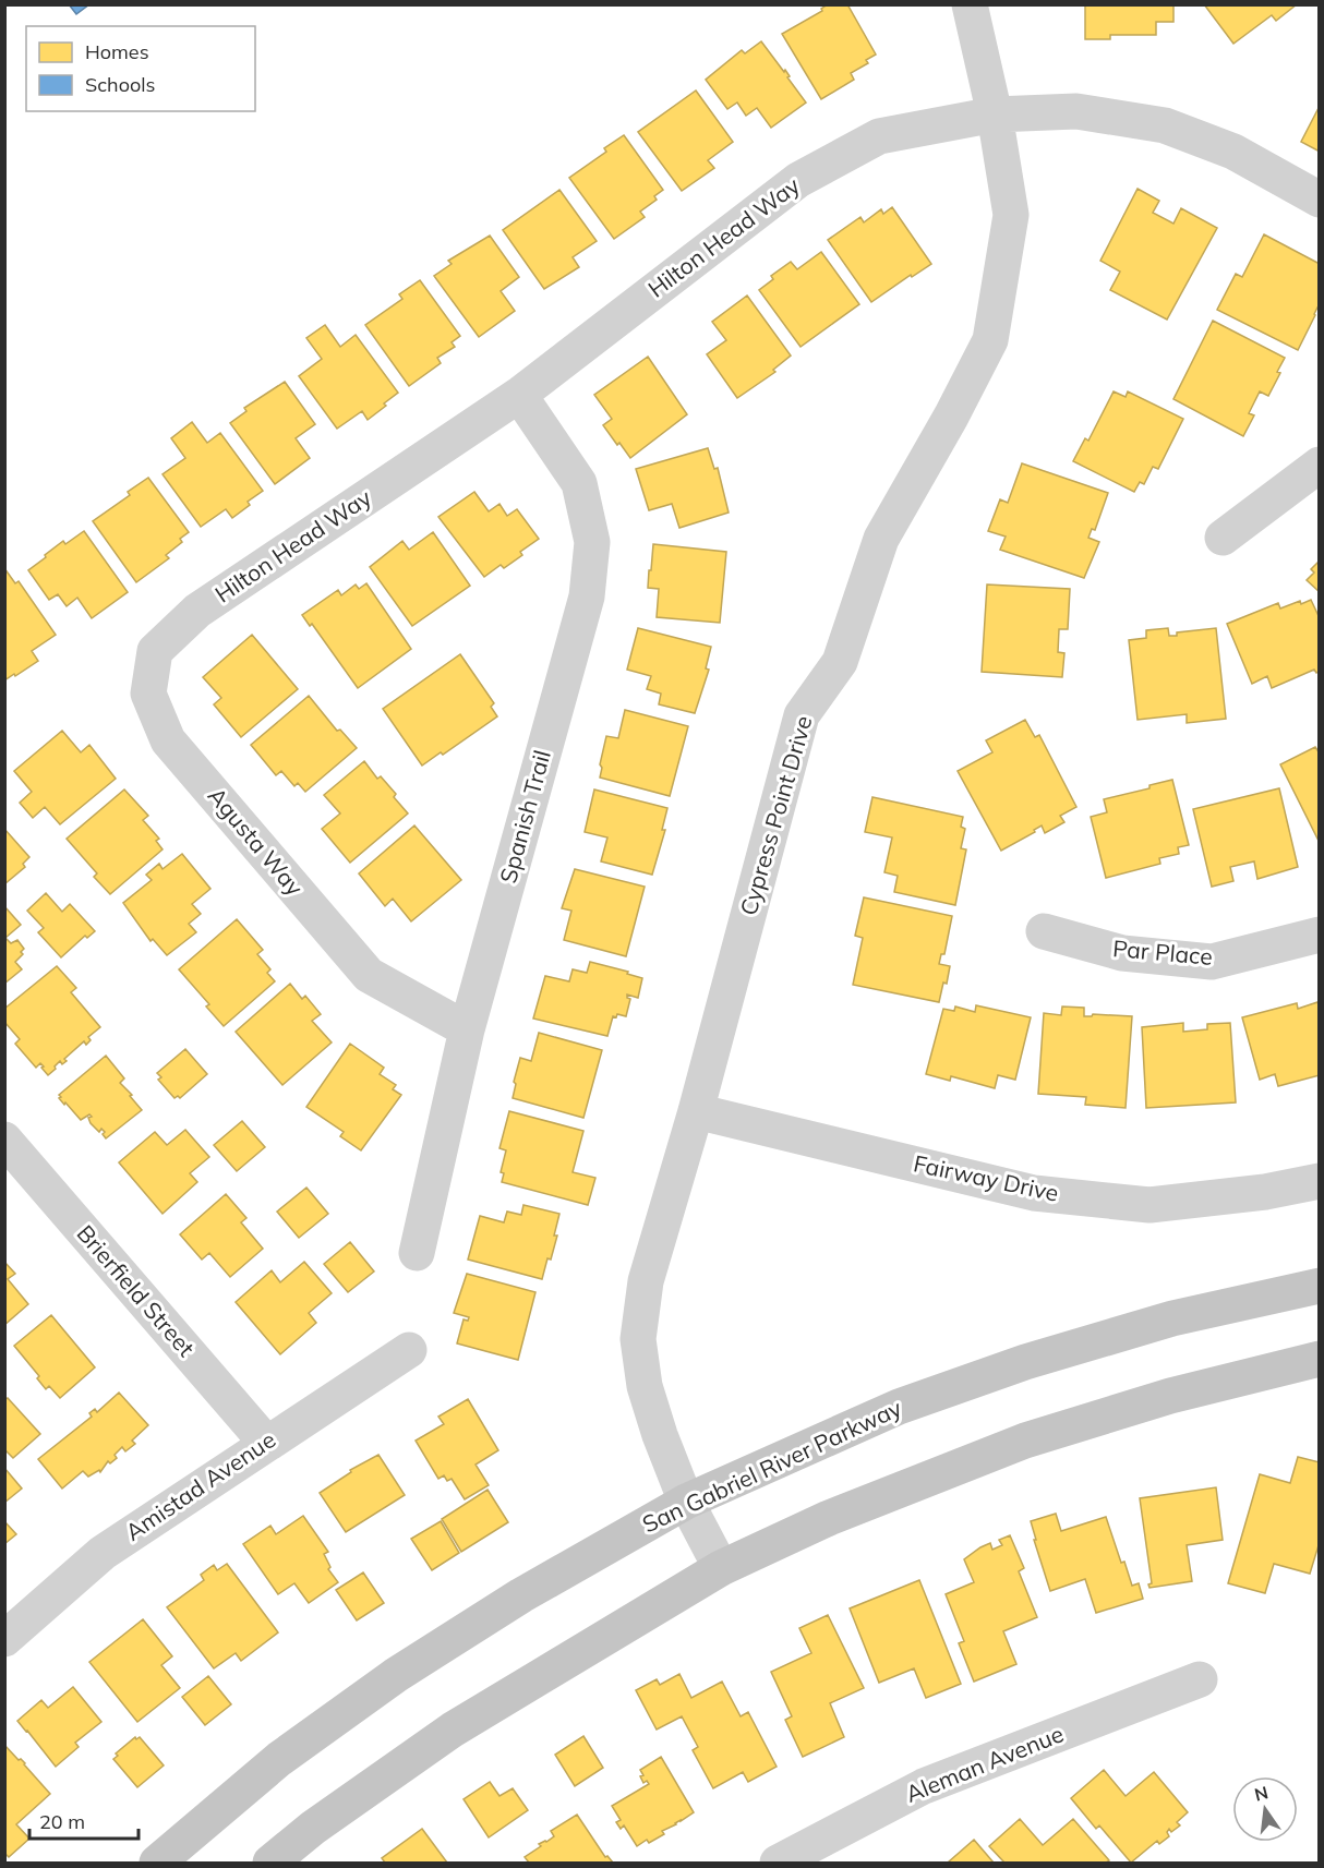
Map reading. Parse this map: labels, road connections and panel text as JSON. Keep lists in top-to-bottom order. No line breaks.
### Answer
{"streets":{"main road":["San Gabriel River Parkway"],"street":["Hilton Head Way","Cypress Point Drive","Spanish Trail","Agusta Way","Par Place","Fairway Drive","Brierfield Street","Amistad Avenue","Aleman Avenue"]},"crossings":[["Hilton Head Way","Cypress Point Drive"],["Hilton Head Way","Spanish Trail"],["Hilton Head Way","Agusta Way"],["Cypress Point Drive","Fairway Drive"],["Cypress Point Drive","San Gabriel River Parkway"],["Spanish Trail","Agusta Way"],["Brierfield Street","Amistad Avenue"]],"legend":["Homes","Schools"],"scale_bar":"20 m","north":"top"}
